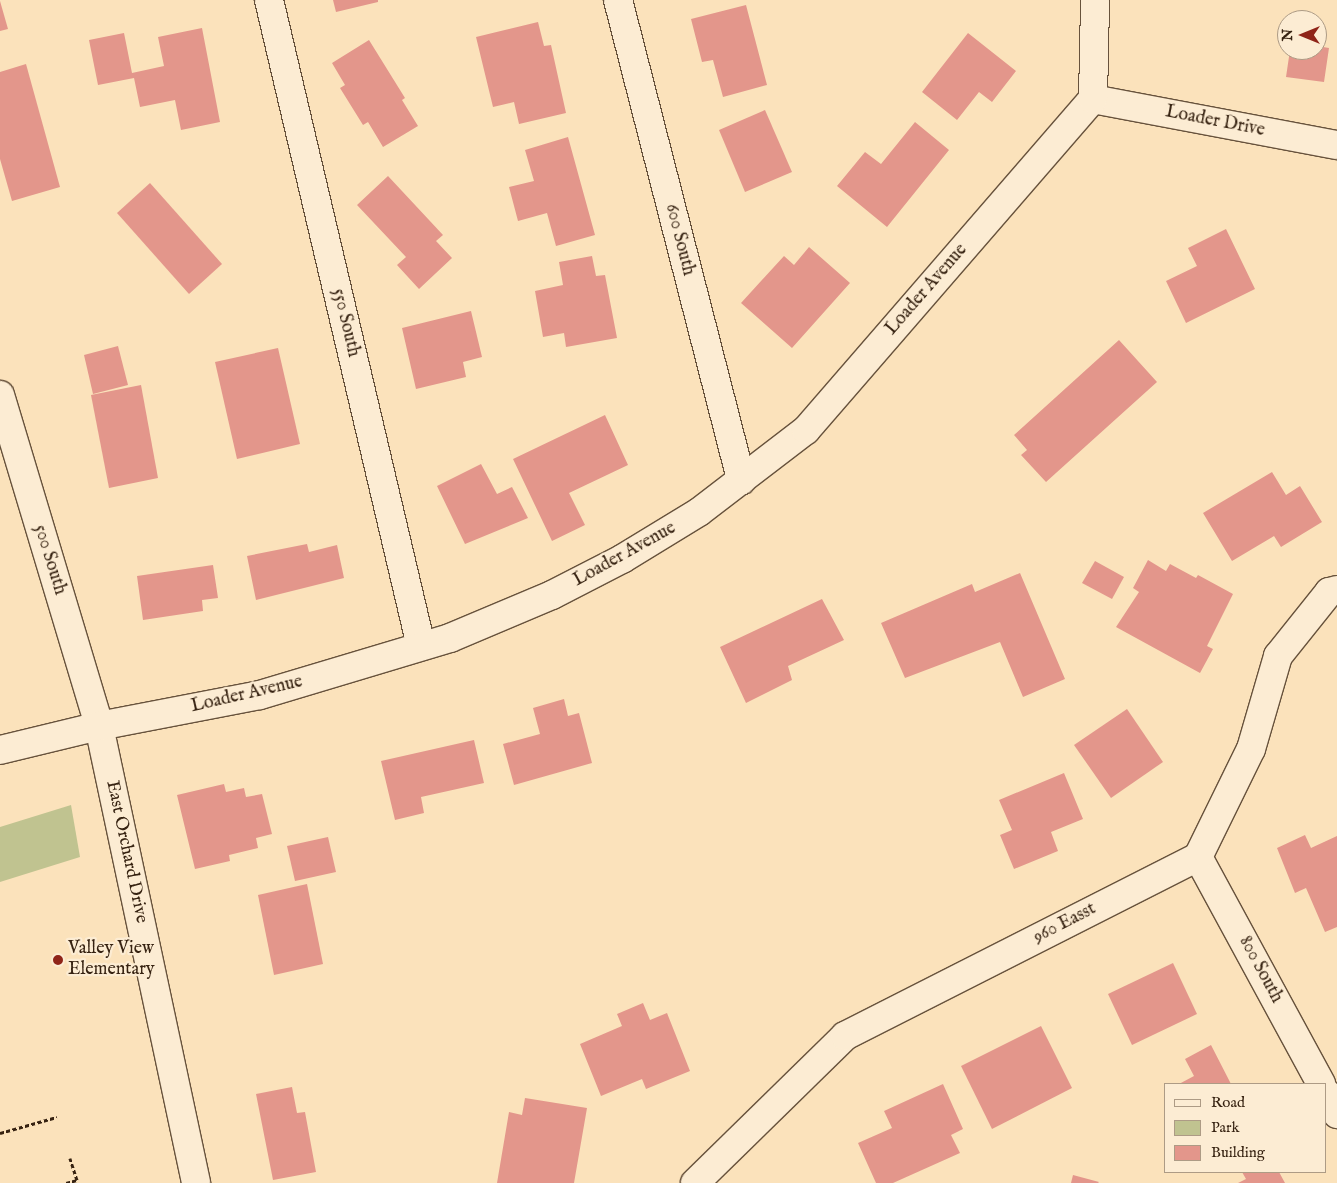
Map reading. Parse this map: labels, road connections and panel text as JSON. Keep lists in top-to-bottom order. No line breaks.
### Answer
{"streets":{"street":["Loader Drive","600 South","Loader Avenue","550 South","500 South","East Orchard Drive","960 Easst","800 South"]},"crossings":[["Loader Drive","Loader Avenue"],["600 South","Loader Avenue"],["Loader Avenue","550 South"],["Loader Avenue","500 South"],["Loader Avenue","East Orchard Drive"],["500 South","East Orchard Drive"],["960 Easst","800 South"]],"places":["Valley View Elementary"],"legend":["Road","Park","Building"],"north":"left"}
